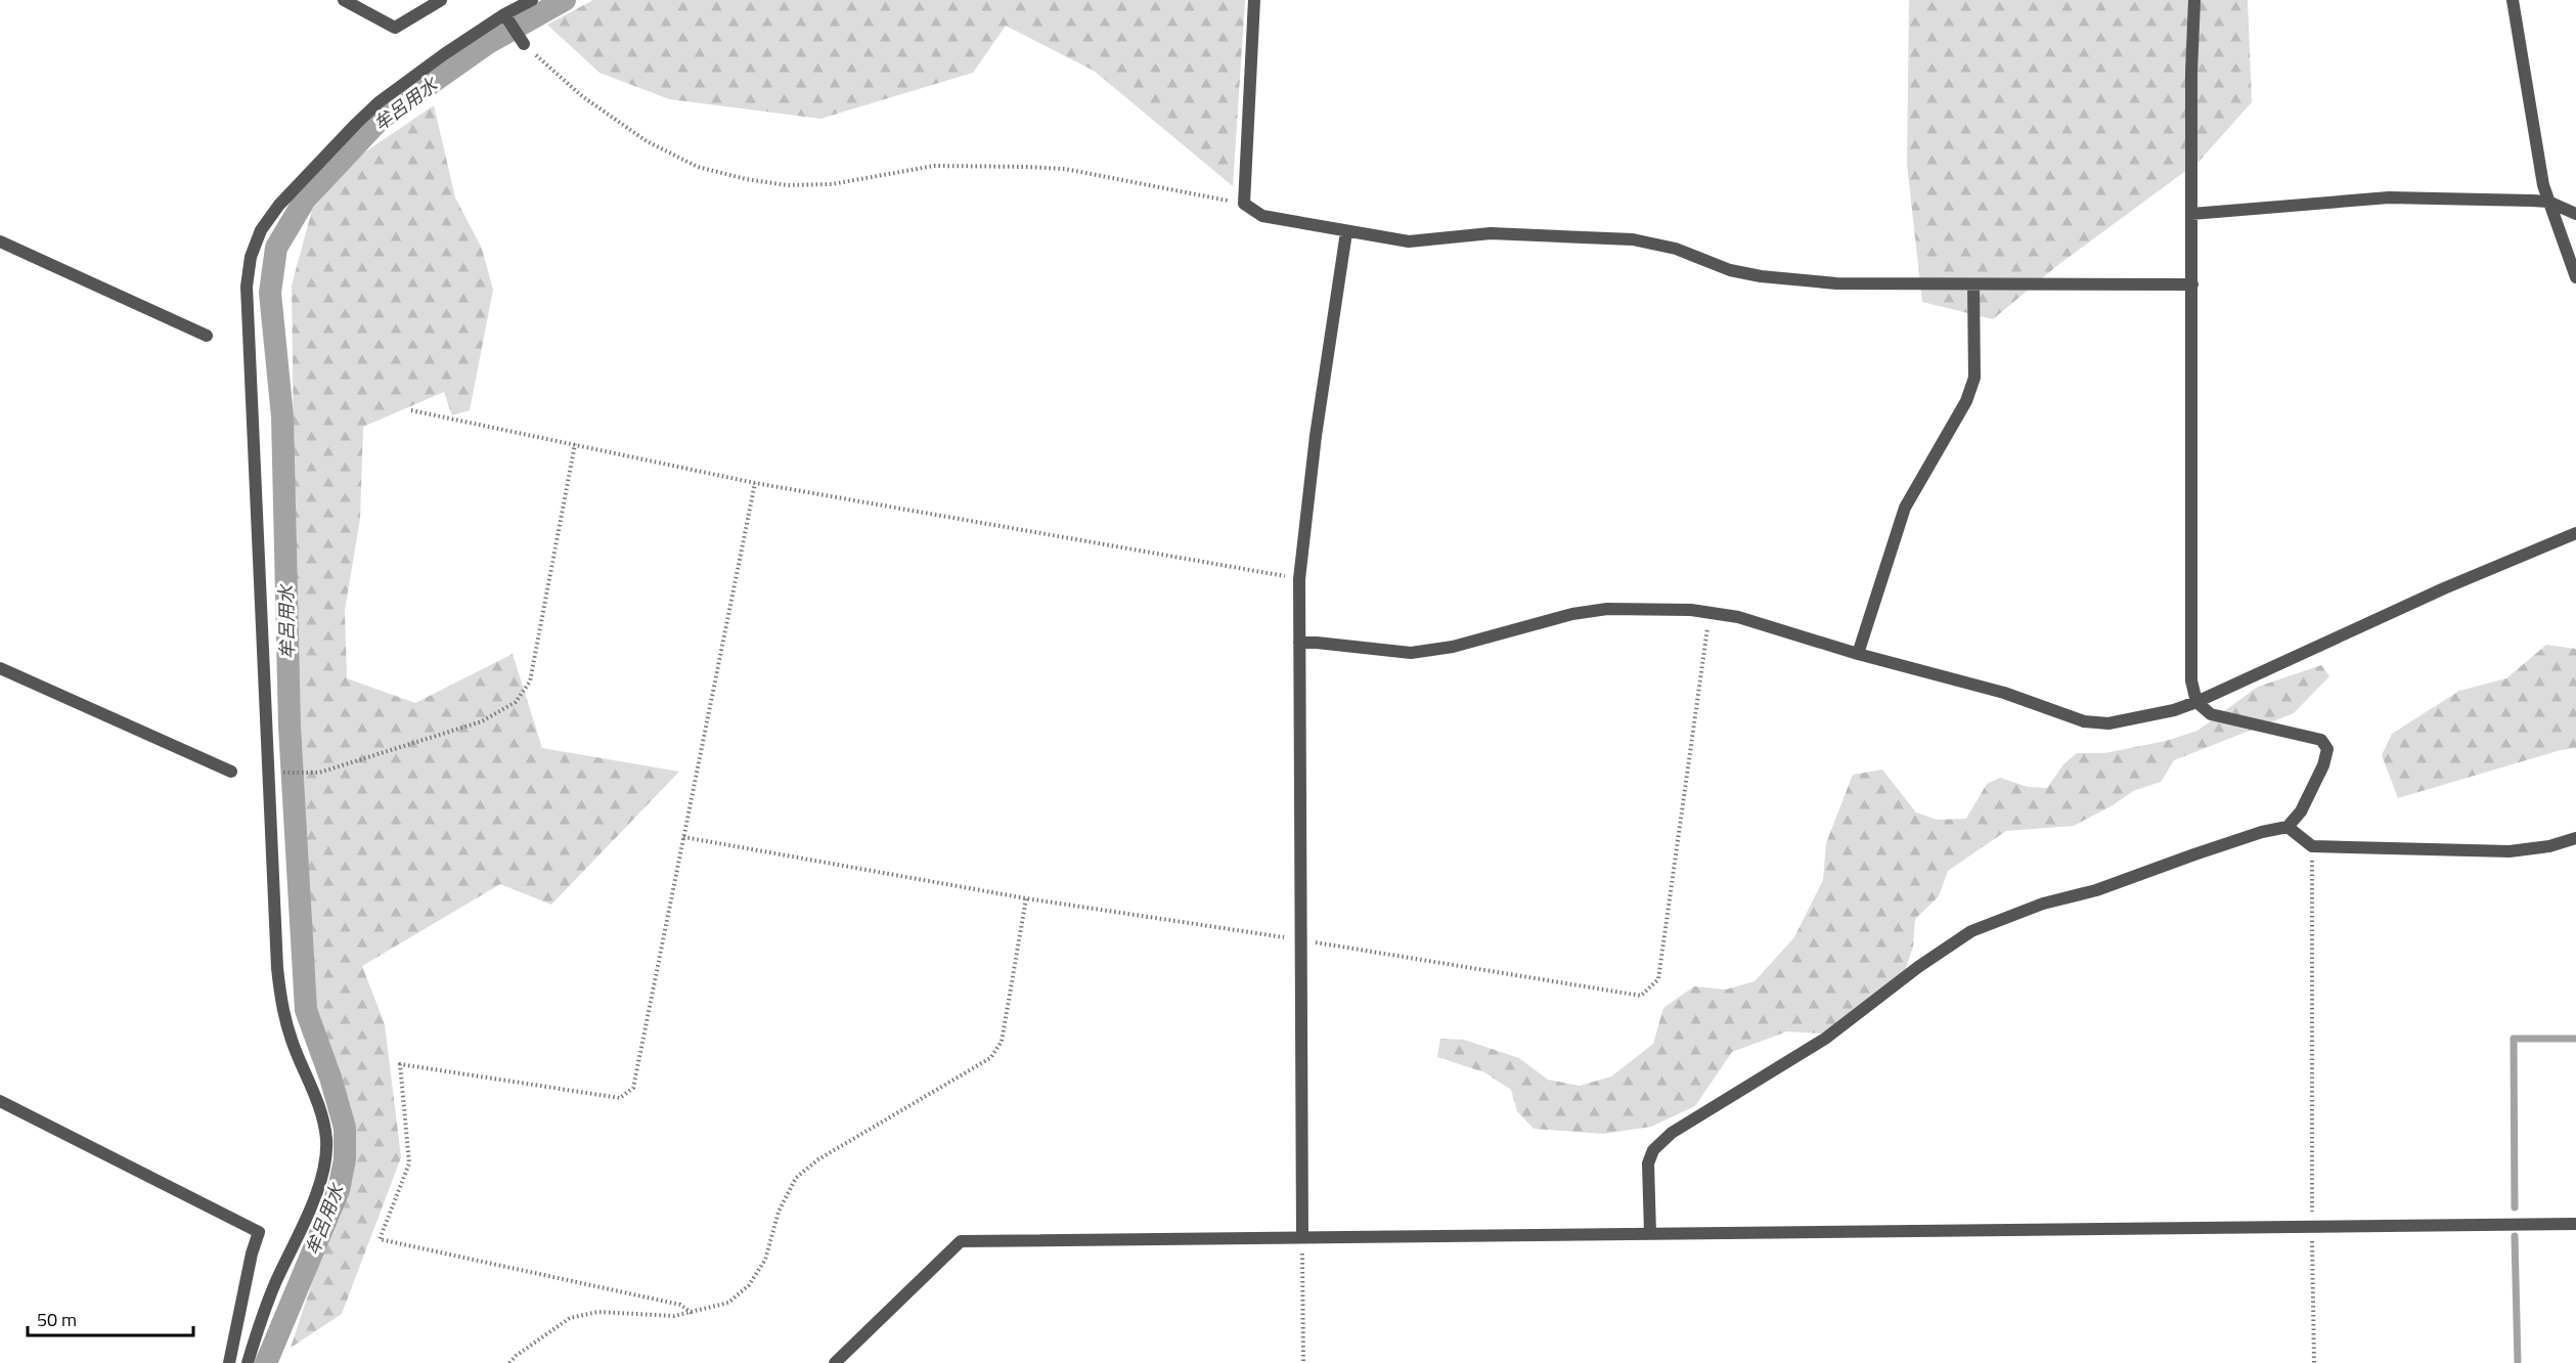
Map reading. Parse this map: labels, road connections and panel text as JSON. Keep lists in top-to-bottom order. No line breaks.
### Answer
{"water":["牟呂用水"],"scale_bar":"50 m"}
